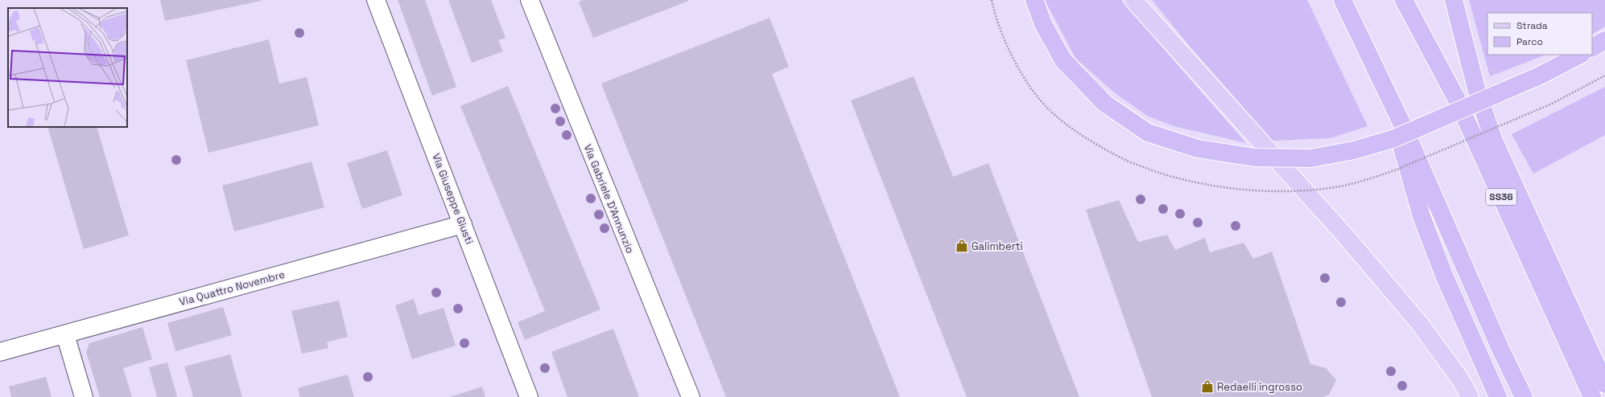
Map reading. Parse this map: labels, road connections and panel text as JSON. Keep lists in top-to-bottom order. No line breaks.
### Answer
{"streets":{"highway":["SS36"],"street":["Via Giuseppe Giusti","Via Gabriele D'Annunzio","Via Quattro Novembre"]},"crossings":[["Via Giuseppe Giusti","Via Quattro Novembre"]],"places":{"shop":["Galimberti","Redaelli ingrosso"]},"legend":["Strada","Parco"]}
